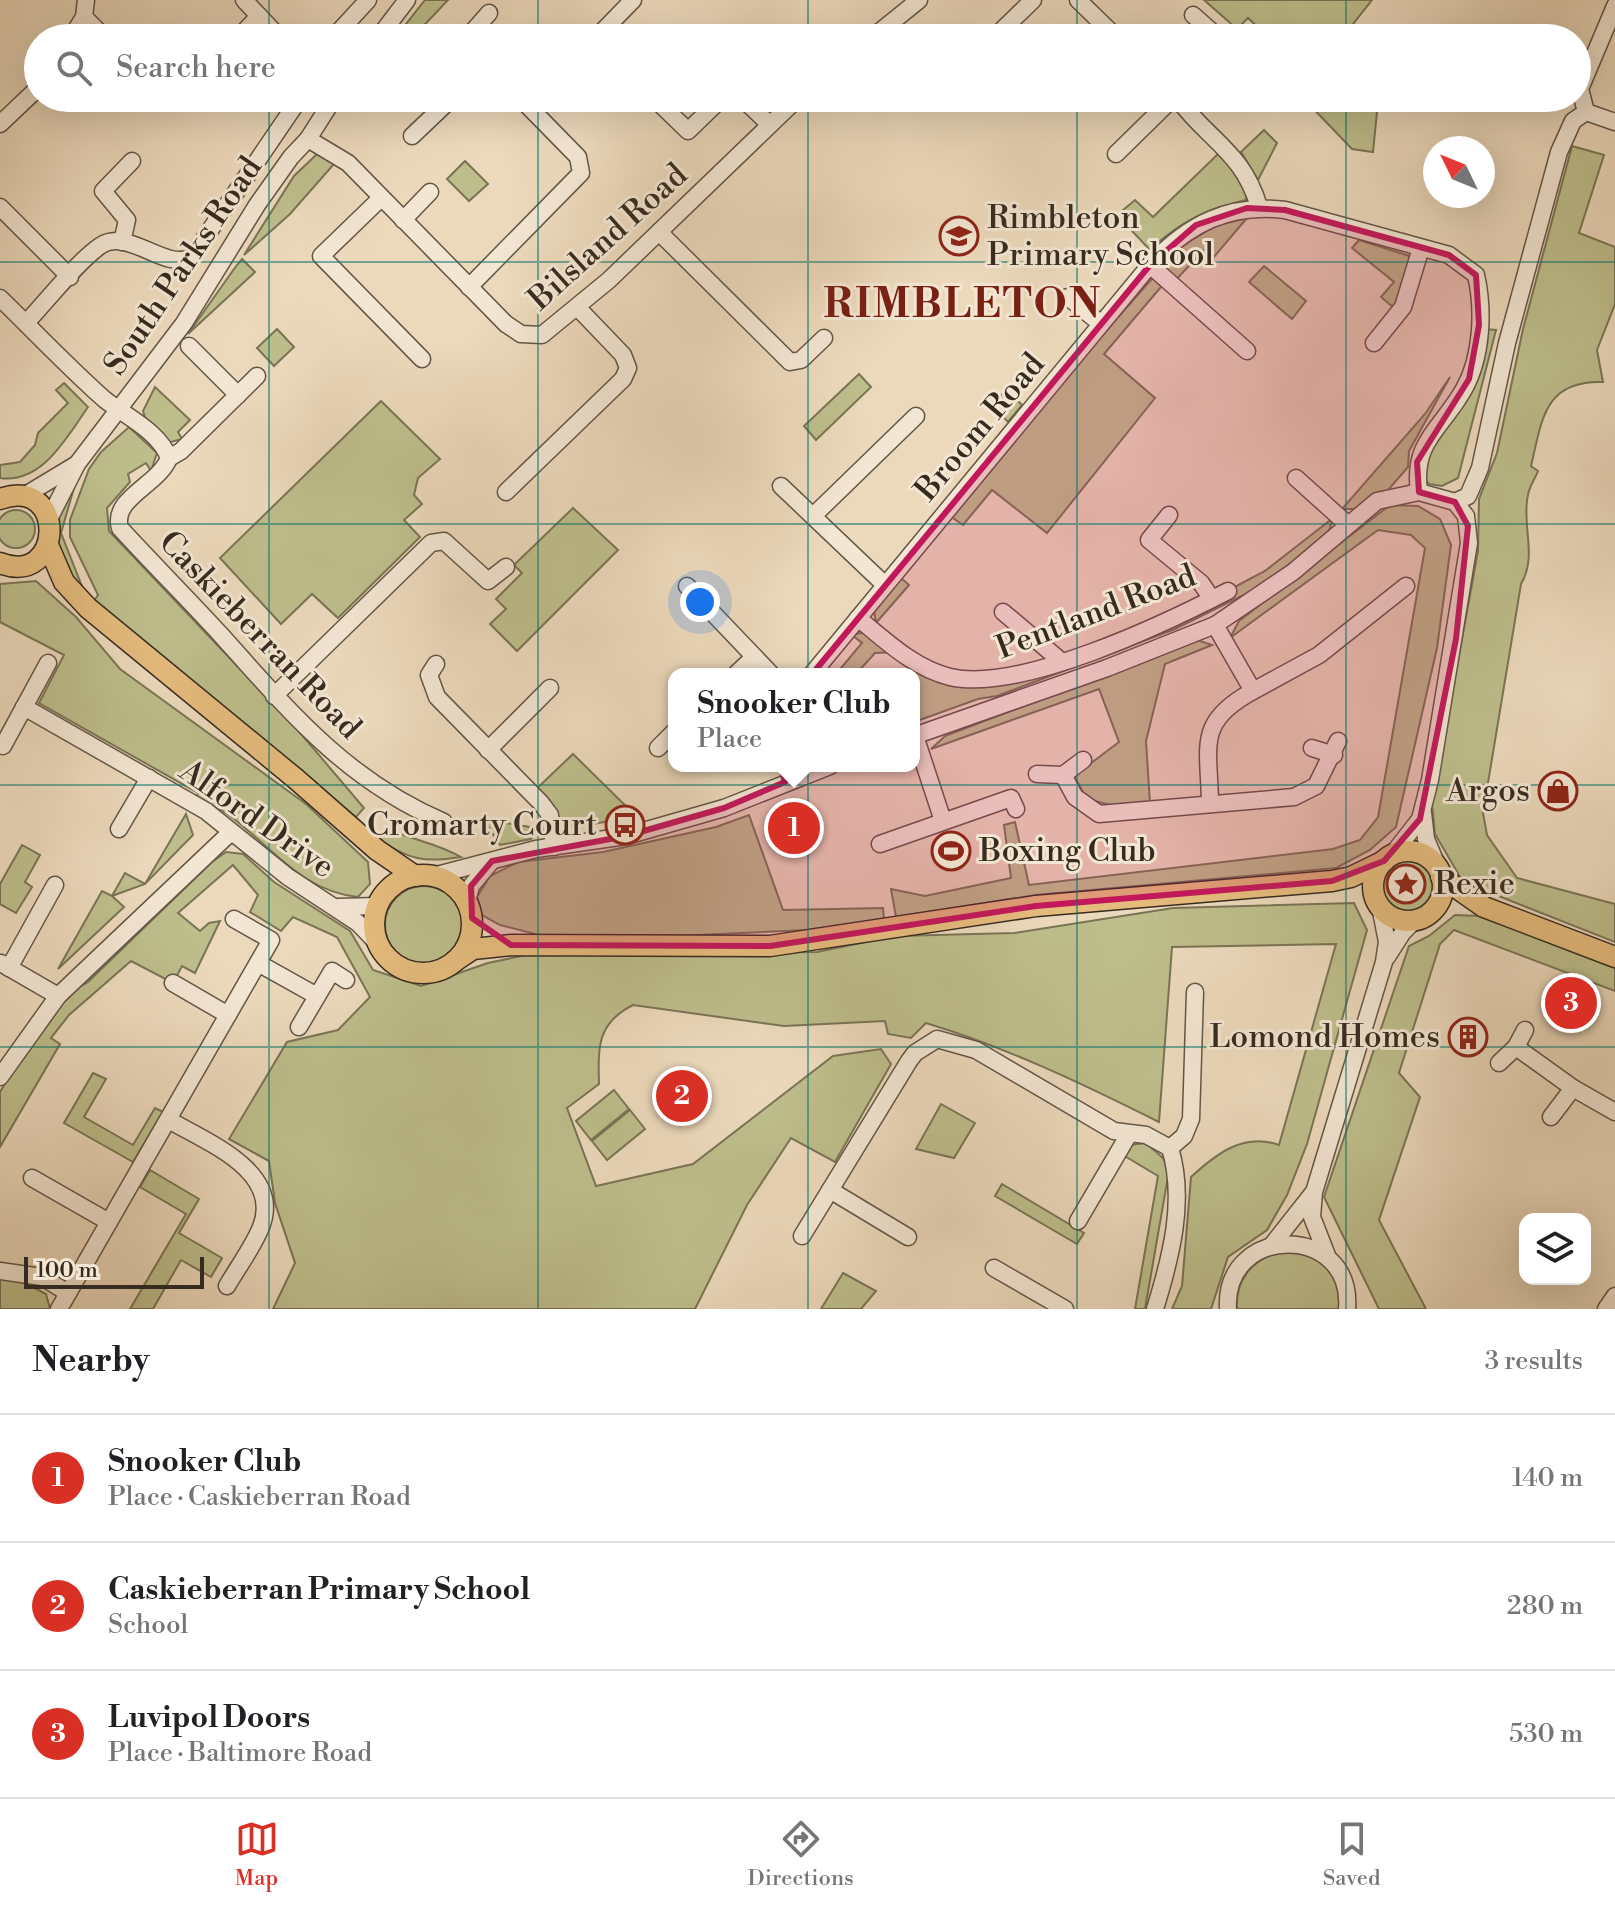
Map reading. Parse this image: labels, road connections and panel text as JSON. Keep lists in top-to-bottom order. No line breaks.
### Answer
{"streets":{"street":["Bilsland Road","South Parks Road","Broom Road","Pentland Road","Caskieberran Road","Alford Drive"]},"crossings":[["Bilsland Road","South Parks Road"],["Broom Road","Pentland Road"]],"districts":["RIMBLETON"],"places":{"school or university":["Rimbleton Primary School"],"shop":["Argos"],"bus stop":["Cromarty Court"],"sports":["Boxing Club"],"place":["Rexie"],"building":["Lomond Homes"]},"scale_bar":"100 m","north":"top left","page":{"search":"Search here","popup":["Snooker Club","Place"],"pins":["1","3","2"],"scale":"100 m","heading":["Nearby","3 results"],"list":[{"mark":"1","name":"Snooker Club","note":"Place · Caskieberran Road","value":"140 m"},{"mark":"2","name":"Caskieberran Primary School","note":"School","value":"280 m"},{"mark":"3","name":"Luvipol Doors","note":"Place · Baltimore Road","value":"530 m"}],"nav":["Map","Directions","Saved"]}}
